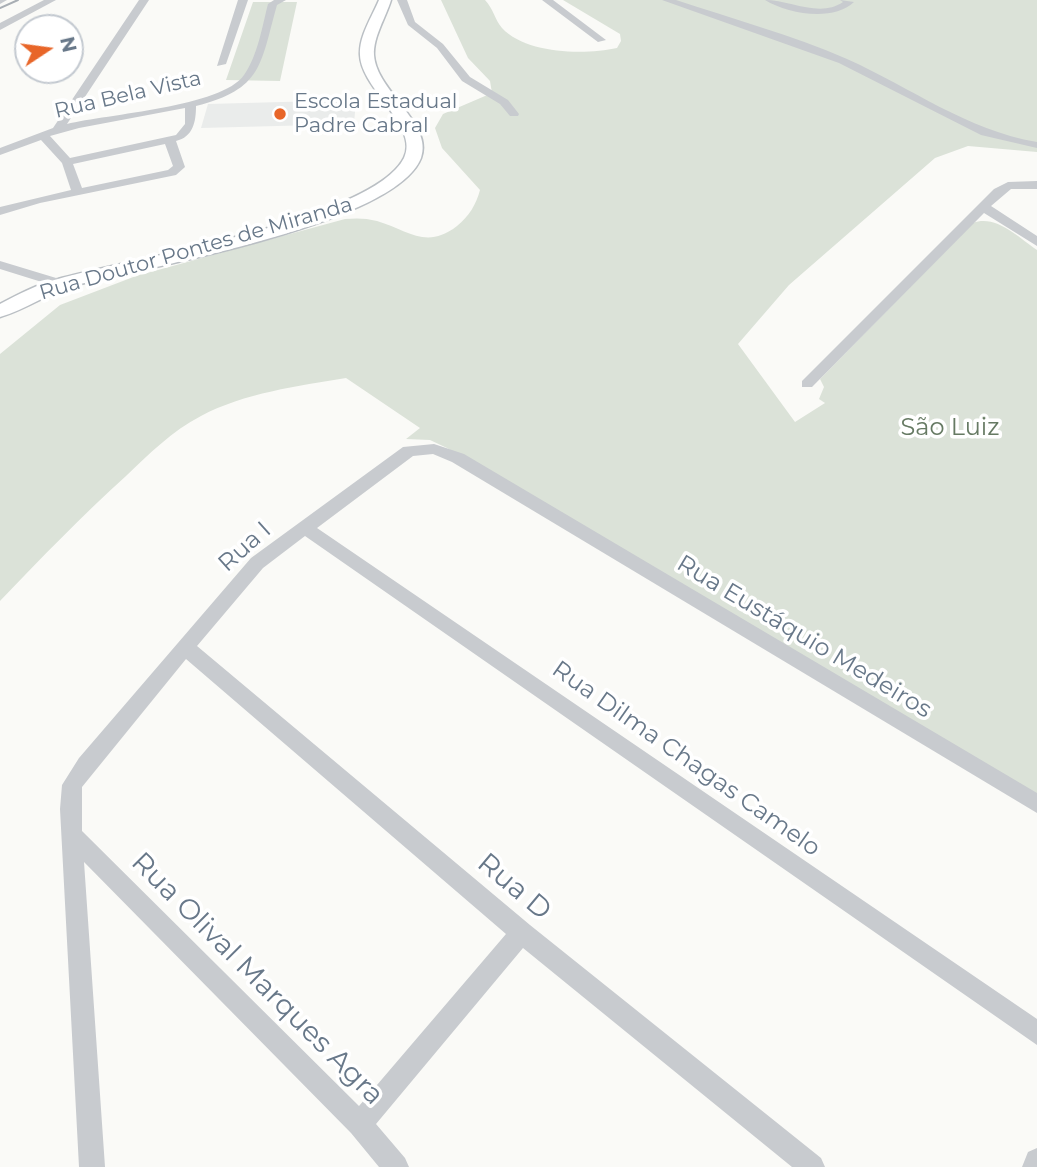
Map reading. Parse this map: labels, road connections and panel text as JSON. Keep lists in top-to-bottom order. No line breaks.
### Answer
{"streets":{"street":["Rua Bela Vista","Rua Doutor Pontes de Miranda","Rua I","Rua Eustáquio Medeiros","Rua Dilma Chagas Camelo","Rua D","Rua Olival Marques Agra"]},"crossings":[["Rua I","Rua Eustáquio Medeiros"],["Rua I","Rua Dilma Chagas Camelo"],["Rua I","Rua D"],["Rua I","Rua Olival Marques Agra"]],"parks":["São Luiz"],"places":["Escola Estadual Padre Cabral"],"north":"right"}
